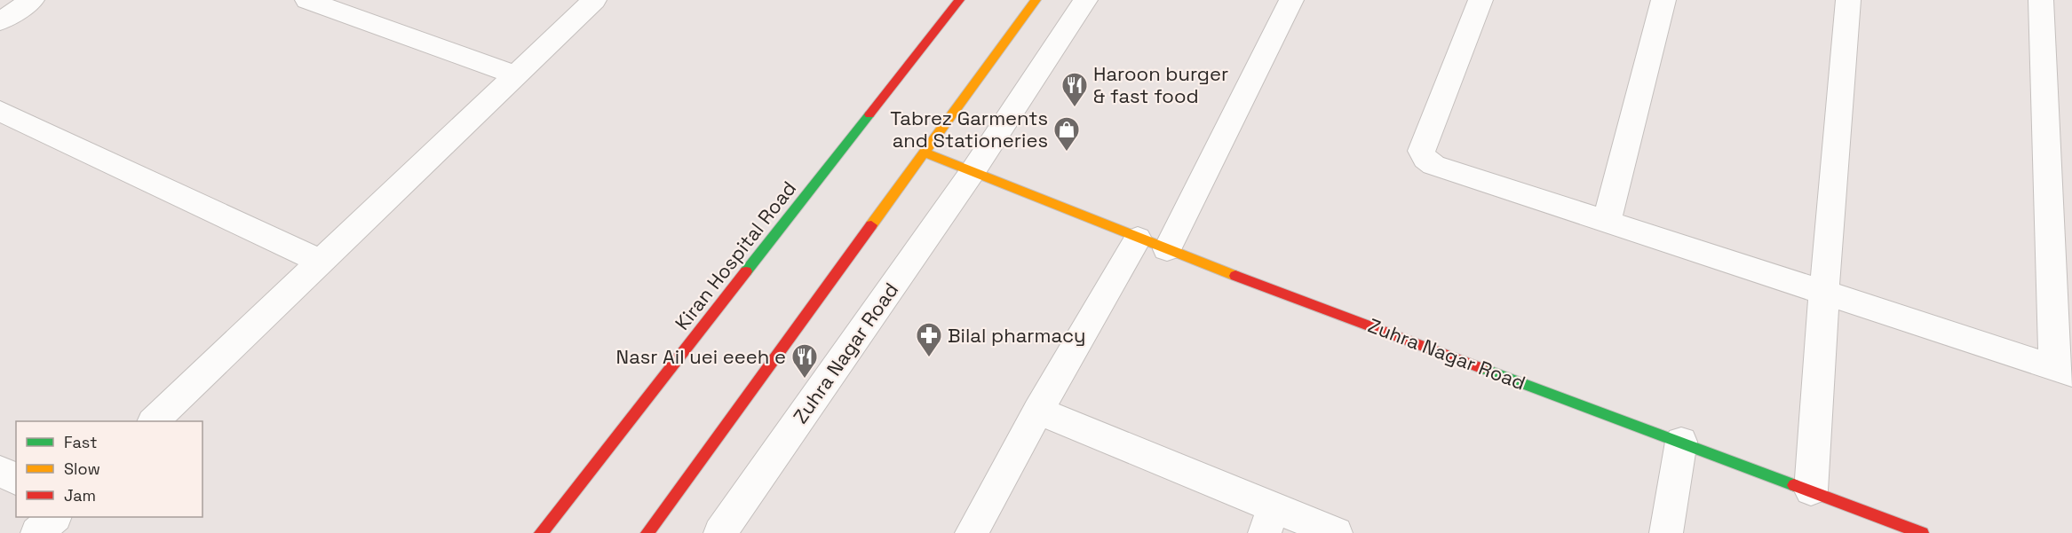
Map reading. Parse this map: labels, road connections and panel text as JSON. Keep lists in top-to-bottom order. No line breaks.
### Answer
{"streets":{"main road":["Kiran Hospital Road","Zuhra Nagar Road"]},"places":{"restaurant":["Haroon burger & fast food","Nasr AiI uei eeeh e"],"shop":["Tabrez Garments and Stationeries"],"pharmacy":["Bilal pharmacy"]},"legend":["Fast","Slow","Jam"]}
